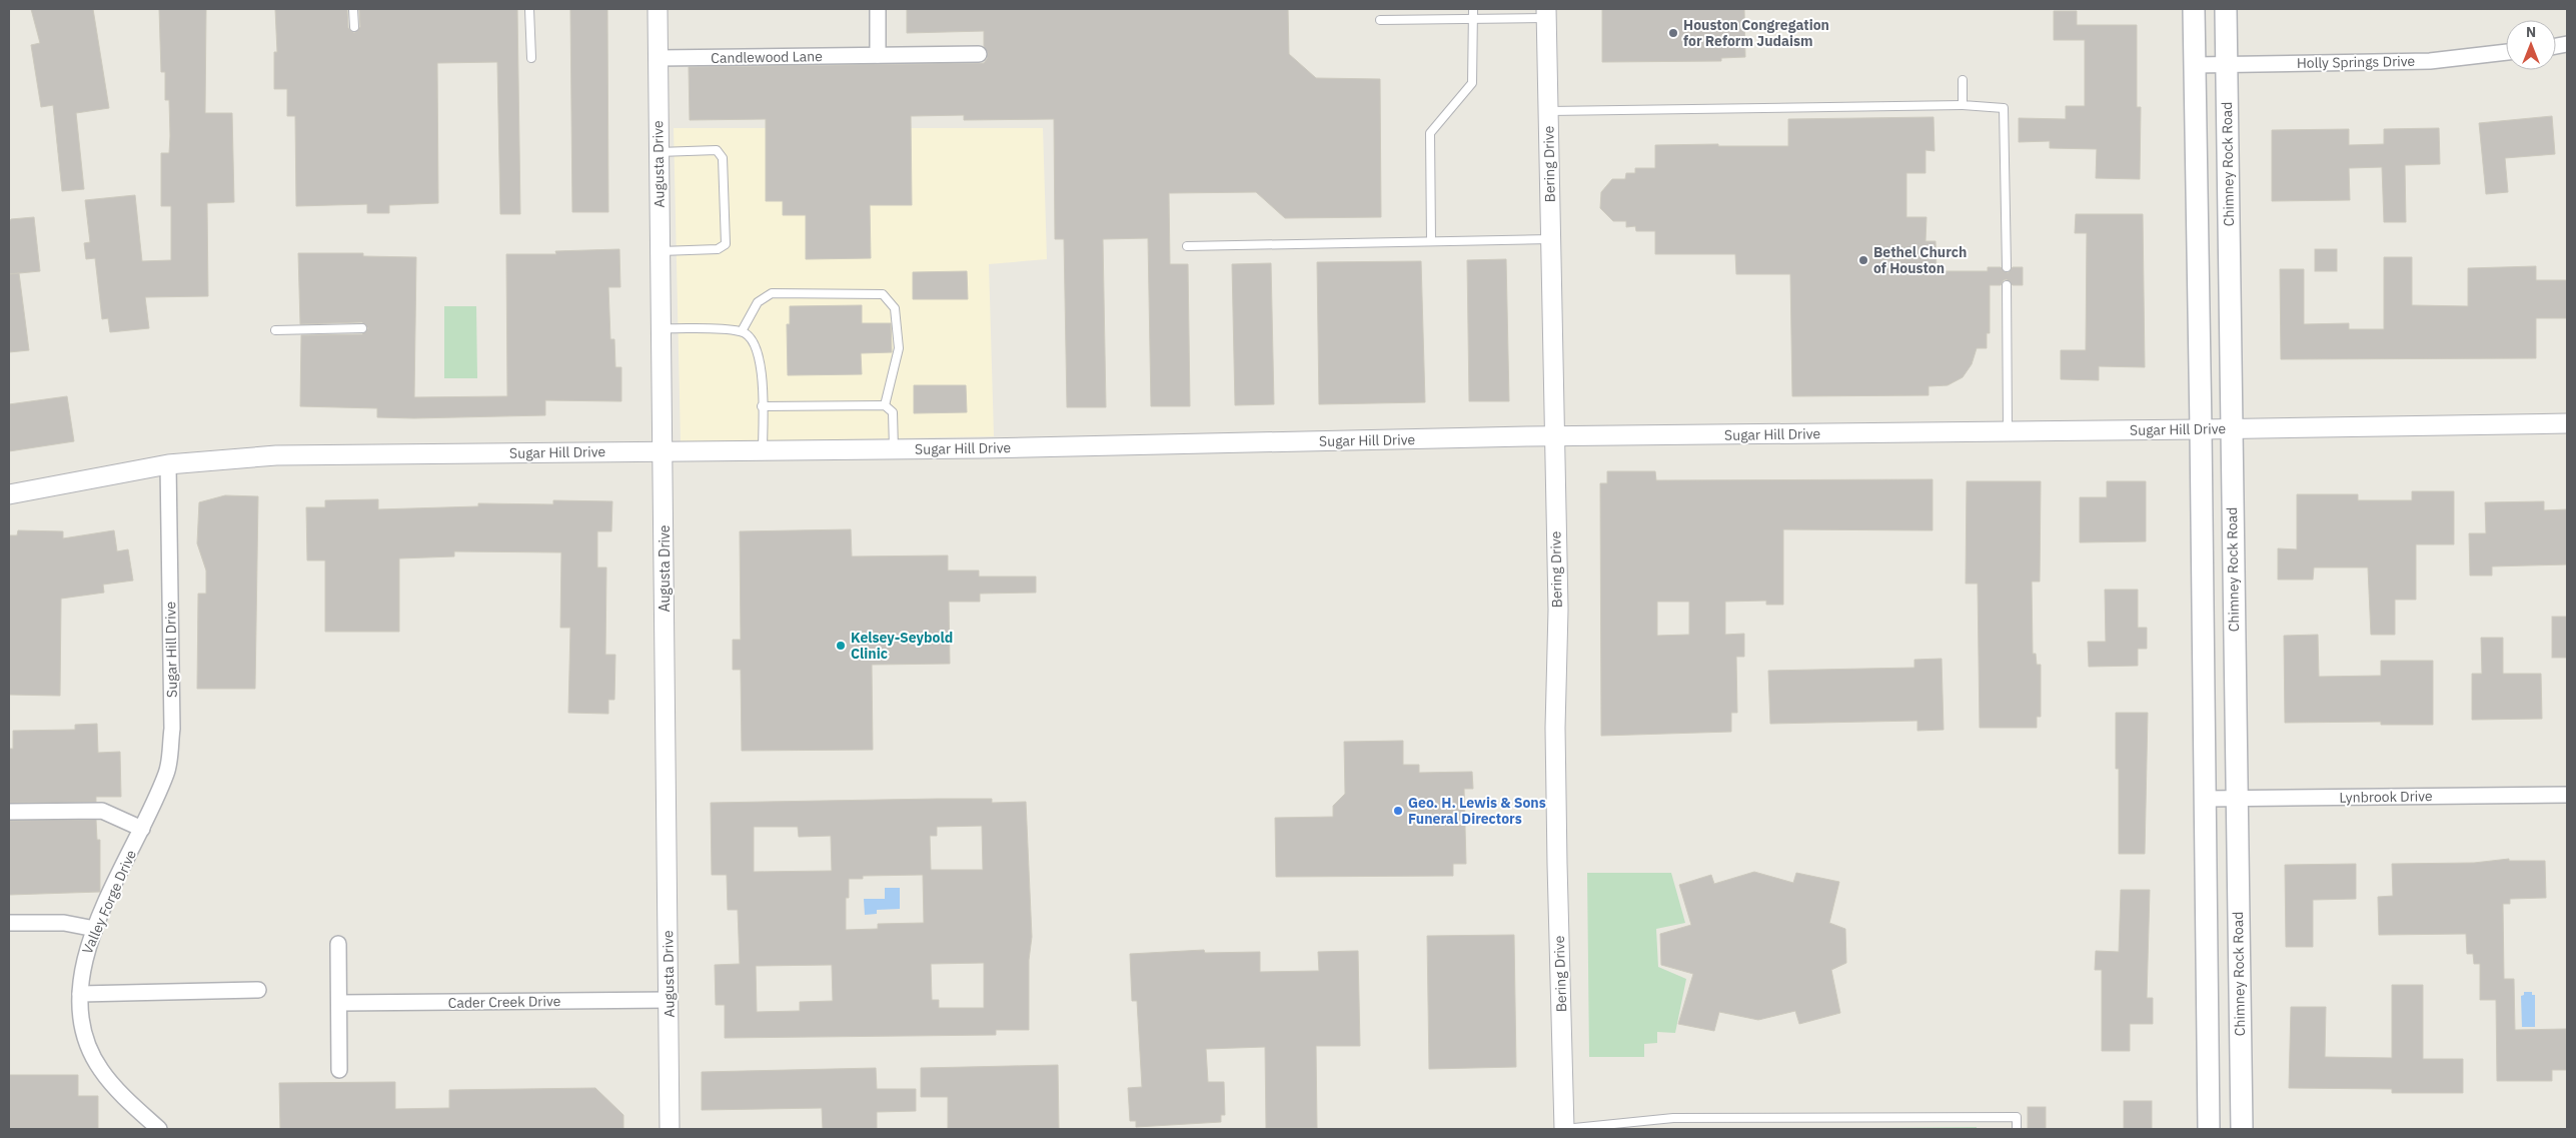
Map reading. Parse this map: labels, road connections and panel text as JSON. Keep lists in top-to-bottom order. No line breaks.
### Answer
{"streets":{"main road":["Chimney Rock Road"],"street":["Candlewood Lane","Holly Springs Drive","Augusta Drive","Bering Drive","Sugar Hill Drive","Lynbrook Drive","Valley Forge Drive","Cader Creek Drive"]},"crossings":[["Candlewood Lane","Augusta Drive"],["Holly Springs Drive","Chimney Rock Road"],["Augusta Drive","Sugar Hill Drive"],["Augusta Drive","Cader Creek Drive"],["Bering Drive","Sugar Hill Drive"],["Chimney Rock Road","Sugar Hill Drive"],["Chimney Rock Road","Lynbrook Drive"],["Sugar Hill Drive","Valley Forge Drive"]],"places":["Houston Congregation for Reform Judaism","Bethel Church of Houston","Kelsey-Seybold Clinic","Geo. H. Lewis & Sons Funeral Directors"],"north":"top"}
